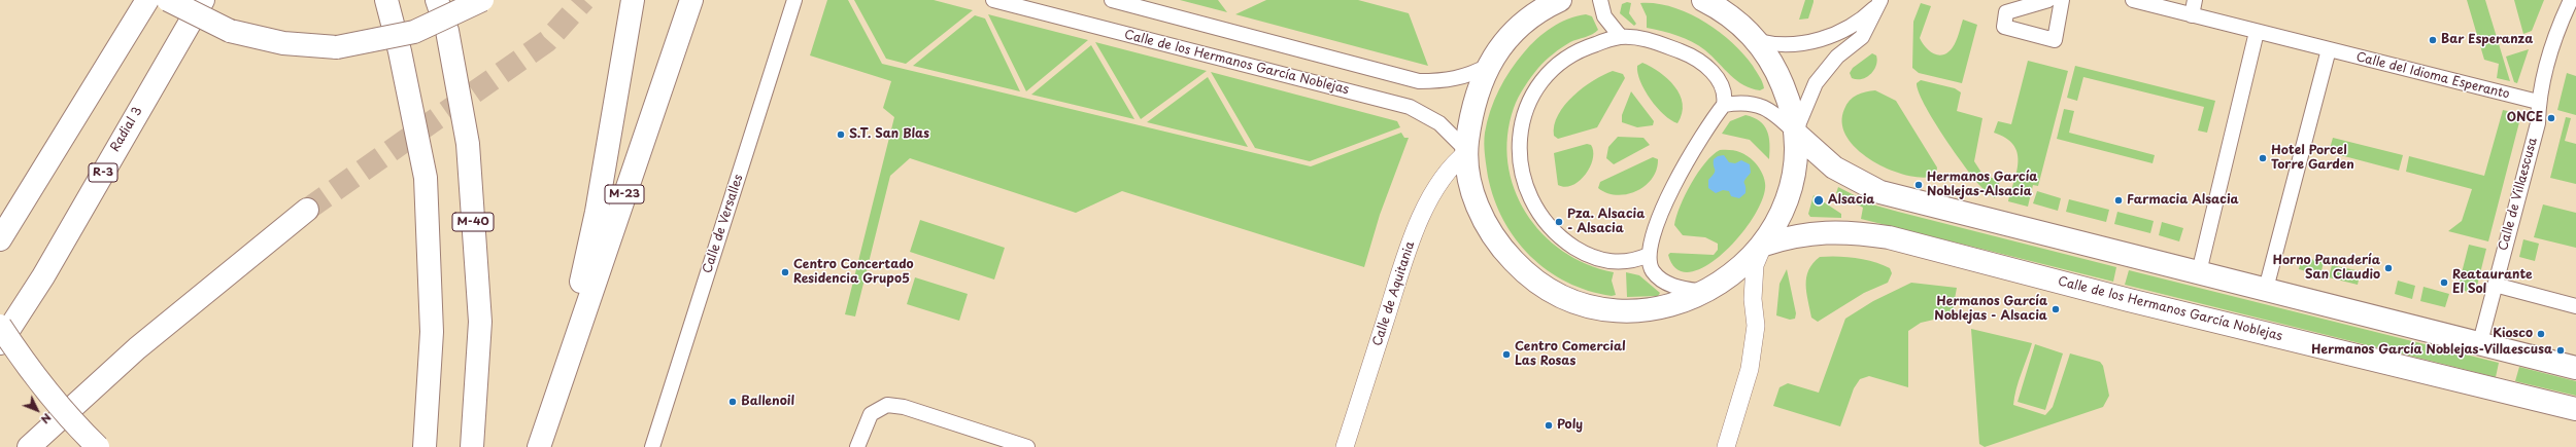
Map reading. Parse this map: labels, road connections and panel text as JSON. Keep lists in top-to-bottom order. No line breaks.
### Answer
{"streets":{"main road":["Calle de los Hermanos García Noblejas","Radial 3","R-3","M-23","M-40"],"street":["Calle del Idioma Esperanto","Calle de Villaescusa","Calle de Versalles","Calle de Aquitania"]},"crossings":[["Calle de los Hermanos García Noblejas","Calle de Aquitania"],["Calle del Idioma Esperanto","Calle de Villaescusa"]],"places":["Bar Esperanza","ONCE","S.T. San Blas","Hotel Porcel Torre Garden","Hermanos García Noblejas-Alsacia","Alsacia","Farmacia Alsacia","Pza. Alsacia - Alsacia","Horno Panadería San Claudio","Centro Concertado Residencia Grupo5","Reataurante El Sol","Hermanos García Noblejas - Alsacia","Kiosco","Hermanos García Noblejas-Villaescusa","Centro Comercial Las Rosas","Ballenoil","Poly"],"north":"bottom right"}
